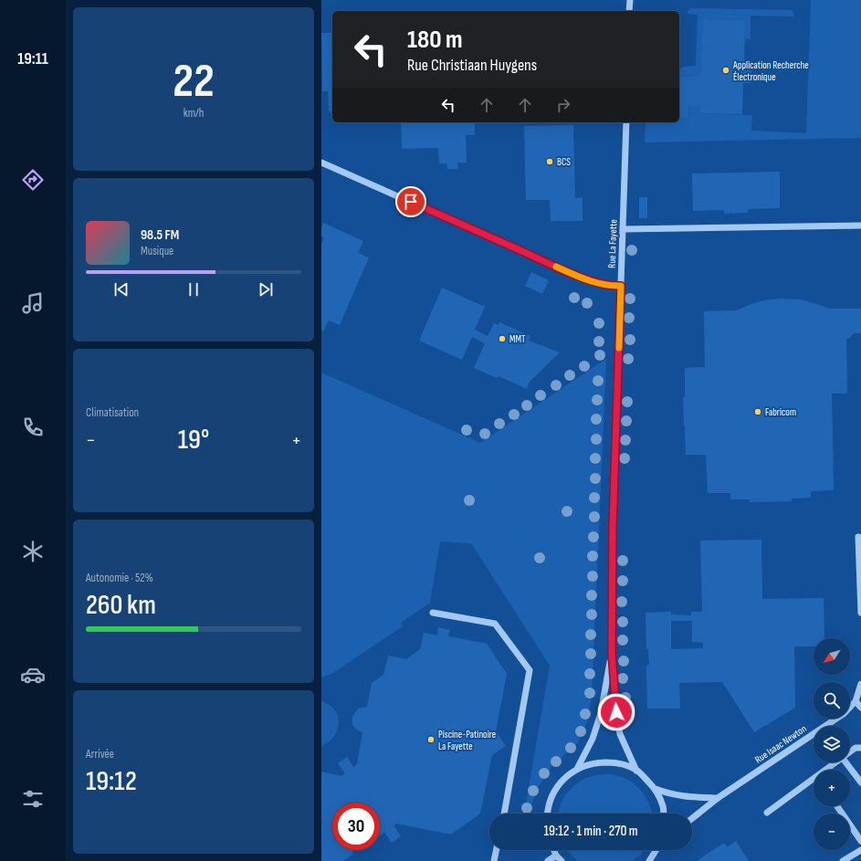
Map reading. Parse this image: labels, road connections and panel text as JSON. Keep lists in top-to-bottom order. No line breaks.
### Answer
{"streets":{"street":["Rue La Fayette","Rue Isaac Newton"]},"places":["Application Recherche Électronique","BCS","MMT","Fabricom","Piscine-Patinoire La Fayette"],"north":"bottom left","page":{"tabs":"19:11","tile":[["22","km/h"],"Climatisation",["Autonomie · 52%","260 km"],["Arrivée","19:12"]],"turn":["180 m","Rue Christiaan Huygens"],"song":["98.5 FM","Musique"],"heat":["−","19°","+"],"map_buttons":["+","−"],"limit":"30","trip":"19:12 · 1 min · 270 m"}}
